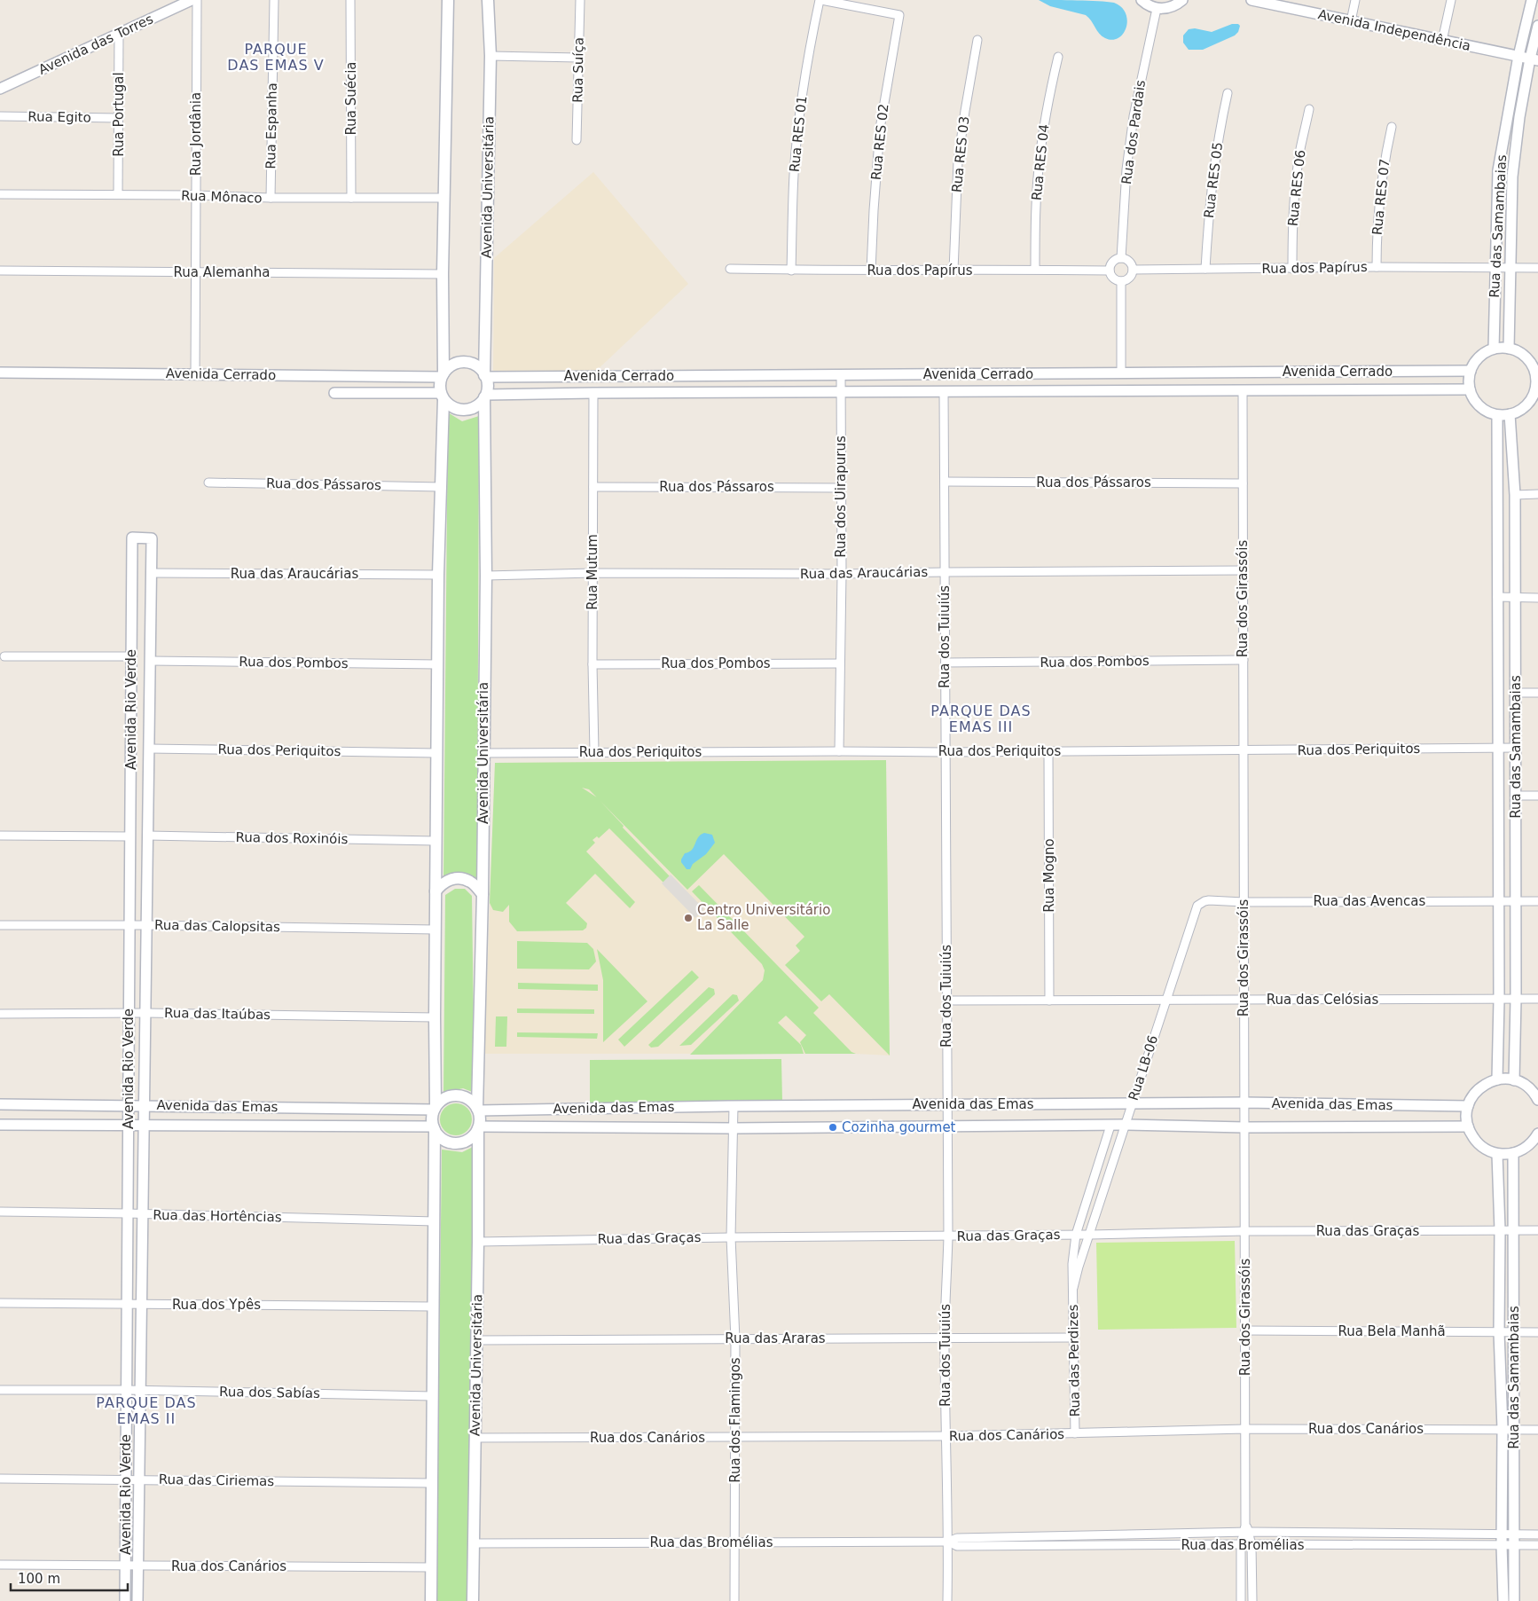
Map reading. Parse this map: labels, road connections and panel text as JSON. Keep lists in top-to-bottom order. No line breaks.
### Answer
{"streets":{"main road":["Avenida Universitária"],"street":["Avenida Independência","Avenida das Torres","Rua Suíça","Rua Suécia","Rua Portugal","Rua Egito","Rua Espanha","Rua dos Pardais","Rua Jordânia","Rua RES 01","Rua RES 02","Rua RES 03","Rua RES 04","Rua RES 05","Rua RES 06","Rua Mônaco","Rua RES 07","Rua das Samambaias","Rua dos Papírus","Rua Alemanha","Avenida Cerrado","Rua dos Pássaros","Rua dos Uirapurus","Rua Mutum","Rua das Araucárias","Rua dos Girassóis","Rua dos Tuiuiús","Rua dos Pombos","Avenida Rio Verde","Rua dos Periquitos","Rua dos Roxinóis","Rua Mogno","Rua das Avencas","Rua das Calopsitas","Rua das Celósias","Rua das Itaúbas","Rua LB-06","Avenida das Emas","Rua das Hortências","Rua das Graças","Rua dos Ypês","Rua Bela Manhã","Rua das Araras","Rua das Perdizes","Rua dos Sabías","Rua dos Flamingos","Rua dos Canários","Rua das Ciriemas","Rua das Bromélias"]},"crossings":[["Avenida Independência","Rua das Samambaias"],["Avenida das Torres","Rua Portugal"],["Rua Suécia","Rua Mônaco"],["Rua Portugal","Rua Egito"],["Rua Portugal","Rua Mônaco"],["Rua Espanha","Rua Mônaco"],["Rua dos Pardais","Rua dos Papírus"],["Rua Jordânia","Rua Mônaco"],["Rua Jordânia","Rua Alemanha"],["Rua Jordânia","Avenida Cerrado"],["Rua RES 01","Rua RES 02"],["Rua RES 01","Rua dos Papírus"],["Rua RES 02","Rua dos Papírus"],["Rua RES 03","Rua dos Papírus"],["Rua RES 04","Rua dos Papírus"],["Rua RES 05","Rua dos Papírus"],["Avenida Universitária","Avenida Cerrado"],["Avenida Universitária","Rua das Araucárias"],["Avenida Universitária","Rua dos Periquitos"],["Avenida Universitária","Avenida das Emas"],["Avenida Universitária","Rua das Graças"],["Avenida Universitária","Rua das Araras"],["Avenida Universitária","Rua dos Canários"],["Avenida Universitária","Rua das Bromélias"],["Rua RES 06","Rua dos Papírus"],["Rua RES 07","Rua dos Papírus"],["Rua das Samambaias","Rua dos Papírus"],["Rua das Samambaias","Avenida Cerrado"],["Rua das Samambaias","Rua dos Periquitos"],["Rua das Samambaias","Rua das Avencas"],["Rua das Samambaias","Rua das Celósias"],["Rua das Samambaias","Rua das Graças"],["Rua das Samambaias","Rua Bela Manhã"],["Rua das Samambaias","Rua dos Canários"],["Rua das Samambaias","Rua das Bromélias"],["Avenida Cerrado","Rua dos Uirapurus"],["Avenida Cerrado","Rua Mutum"],["Avenida Cerrado","Rua dos Girassóis"],["Avenida Cerrado","Rua dos Tuiuiús"],["Rua dos Pássaros","Rua dos Uirapurus"],["Rua dos Pássaros","Rua Mutum"],["Rua dos Pássaros","Rua dos Girassóis"],["Rua dos Pássaros","Rua dos Tuiuiús"],["Rua dos Uirapurus","Rua das Araucárias"],["Rua dos Uirapurus","Rua dos Pombos"],["Rua dos Uirapurus","Rua dos Periquitos"],["Rua Mutum","Rua das Araucárias"],["Rua Mutum","Rua dos Pombos"],["Rua Mutum","Rua dos Periquitos"],["Rua das Araucárias","Rua dos Girassóis"],["Rua das Araucárias","Rua dos Tuiuiús"],["Rua das Araucárias","Avenida Rio Verde"],["Rua dos Girassóis","Rua dos Pombos"],["Rua dos Girassóis","Rua dos Periquitos"],["Rua dos Girassóis","Rua das Avencas"],["Rua dos Girassóis","Rua das Celósias"],["Rua dos Girassóis","Avenida das Emas"],["Rua dos Girassóis","Rua das Graças"],["Rua dos Girassóis","Rua Bela Manhã"],["Rua dos Girassóis","Rua dos Canários"],["Rua dos Girassóis","Rua das Bromélias"],["Rua dos Tuiuiús","Rua dos Pombos"],["Rua dos Tuiuiús","Rua dos Periquitos"],["Rua dos Tuiuiús","Rua das Celósias"],["Rua dos Tuiuiús","Avenida das Emas"],["Rua dos Tuiuiús","Rua das Graças"],["Rua dos Tuiuiús","Rua das Araras"],["Rua dos Tuiuiús","Rua dos Canários"],["Rua dos Tuiuiús","Rua das Bromélias"],["Rua dos Pombos","Avenida Rio Verde"],["Avenida Rio Verde","Rua dos Periquitos"],["Avenida Rio Verde","Rua dos Roxinóis"],["Avenida Rio Verde","Rua das Calopsitas"],["Avenida Rio Verde","Rua das Itaúbas"],["Avenida Rio Verde","Avenida das Emas"],["Avenida Rio Verde","Rua das Hortências"],["Avenida Rio Verde","Rua dos Ypês"],["Avenida Rio Verde","Rua dos Sabías"],["Avenida Rio Verde","Rua dos Canários"],["Avenida Rio Verde","Rua das Ciriemas"],["Rua dos Periquitos","Rua Mogno"],["Rua Mogno","Rua das Celósias"],["Rua das Avencas","Rua LB-06"],["Rua das Celósias","Rua LB-06"],["Rua LB-06","Avenida das Emas"],["Rua LB-06","Rua das Graças"],["Rua LB-06","Rua das Perdizes"],["Avenida das Emas","Rua dos Flamingos"],["Rua das Graças","Rua das Perdizes"],["Rua das Graças","Rua dos Flamingos"],["Rua das Araras","Rua das Perdizes"],["Rua das Araras","Rua dos Flamingos"],["Rua das Perdizes","Rua dos Canários"],["Rua dos Flamingos","Rua dos Canários"],["Rua dos Flamingos","Rua das Bromélias"]],"districts":["PARQUE DAS EMAS V","PARQUE DAS EMAS III","PARQUE DAS EMAS II"],"places":["Centro Universitário La Salle","Cozinha gourmet"],"scale_bar":"100 m"}
